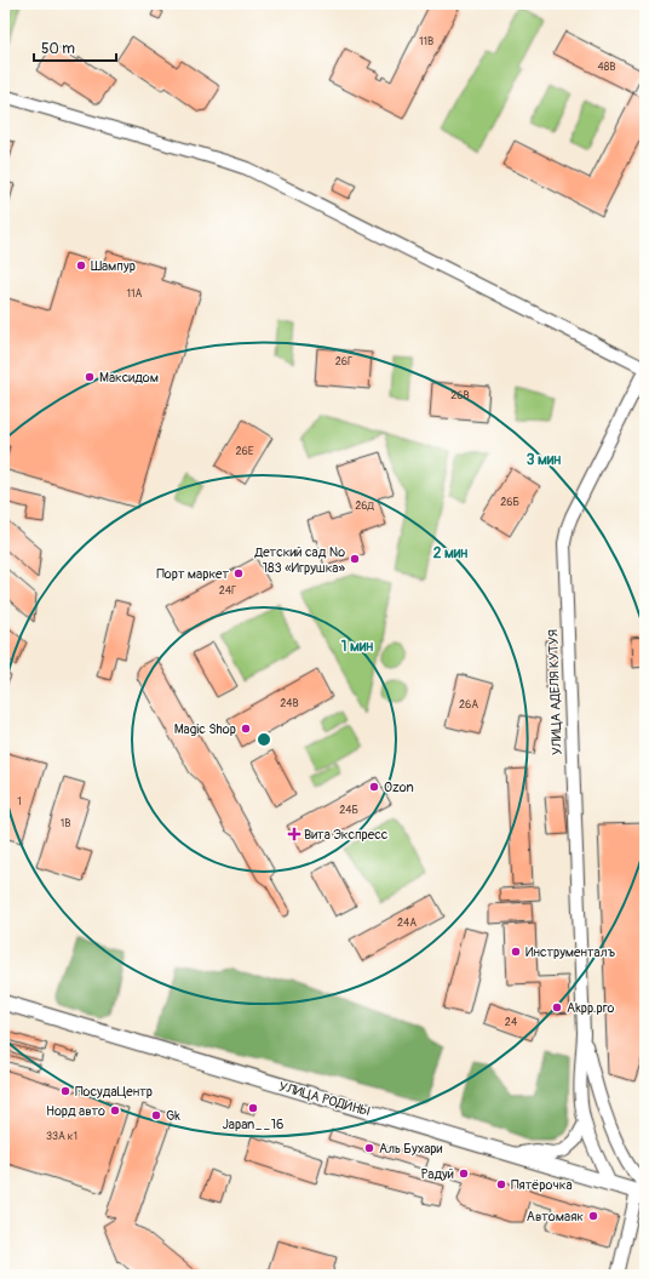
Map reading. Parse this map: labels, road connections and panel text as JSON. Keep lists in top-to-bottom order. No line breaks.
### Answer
{"streets":{"street":["УЛИЦА АДЕЛЯ КУТУЯ","УЛИЦА РОДИНЫ"]},"places":{"other":["Шампур","Максидом","Детский сад № 183 «Игрушка»","Порт маркет","Magic Shop","Ozon","Инструменталъ","Akpp.pro","ПосудаЦентр","Japan__16","Норд авто","Gk","Аль Бухари","Радуй","Пятёрочка","Автомаяк"],"health":["Вита Экспресс"]},"house_numbers":["11В","48В","11А","26Г","26В","26Е","26Б","26Д","24Г","24В","26А","1","24Б","1В","24А","24","33А к1"],"scale_bar":"50 m","rings":["3 мин","2 мин","1 мин"]}
